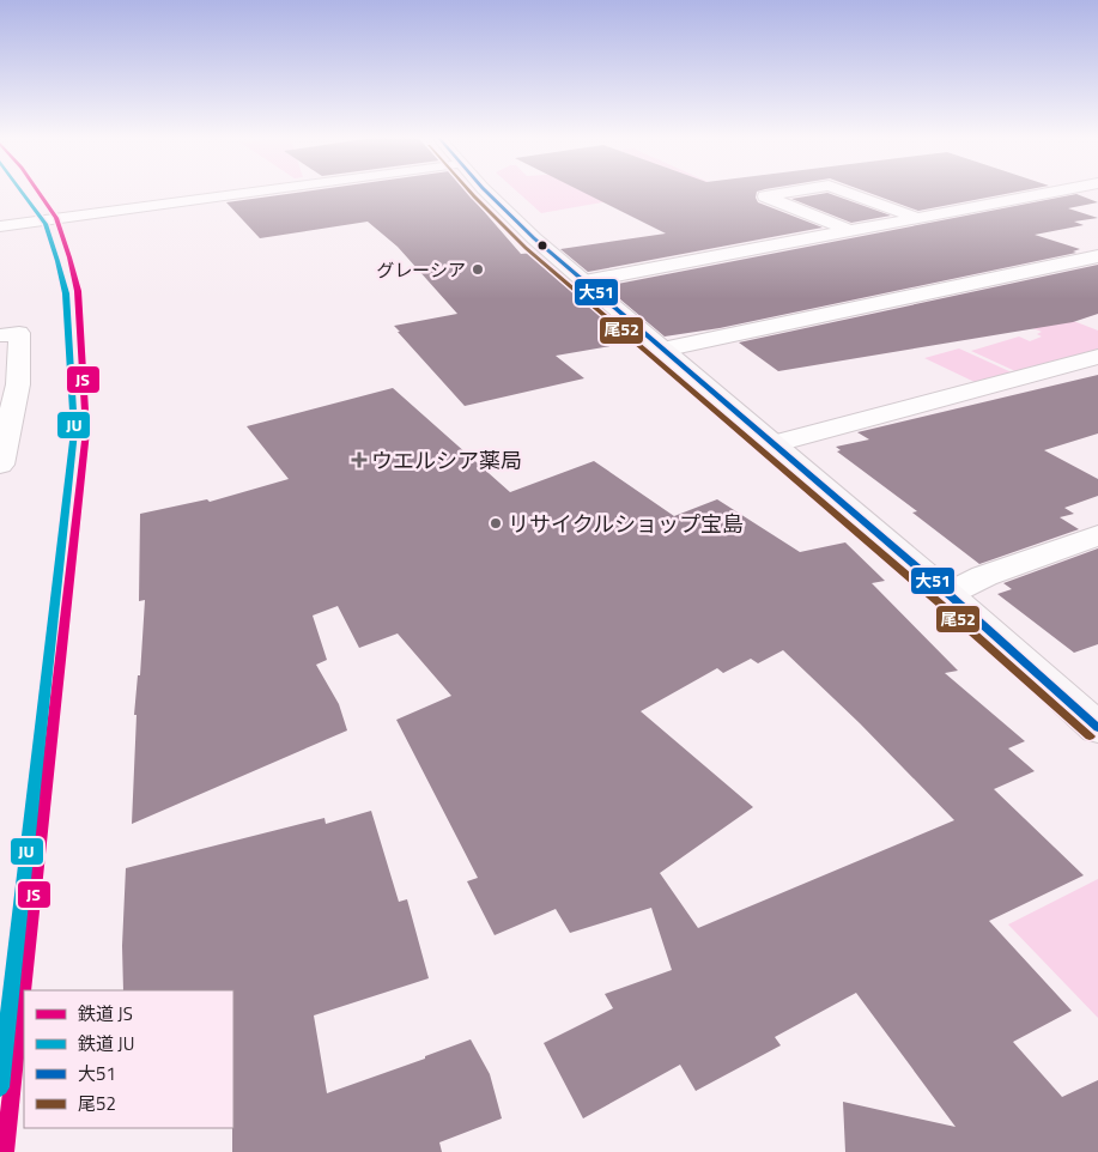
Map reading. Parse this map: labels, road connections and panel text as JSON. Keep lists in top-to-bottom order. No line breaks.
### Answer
{"places":{"other":["グレーシア","リサイクルショップ宝島"],"health":["ウエルシア薬局"]},"lines":["rail line JS","rail line JU","transit line 大51","transit line 尾52"],"legend":["鉄道 JS","鉄道 JU","大51","尾52"]}
